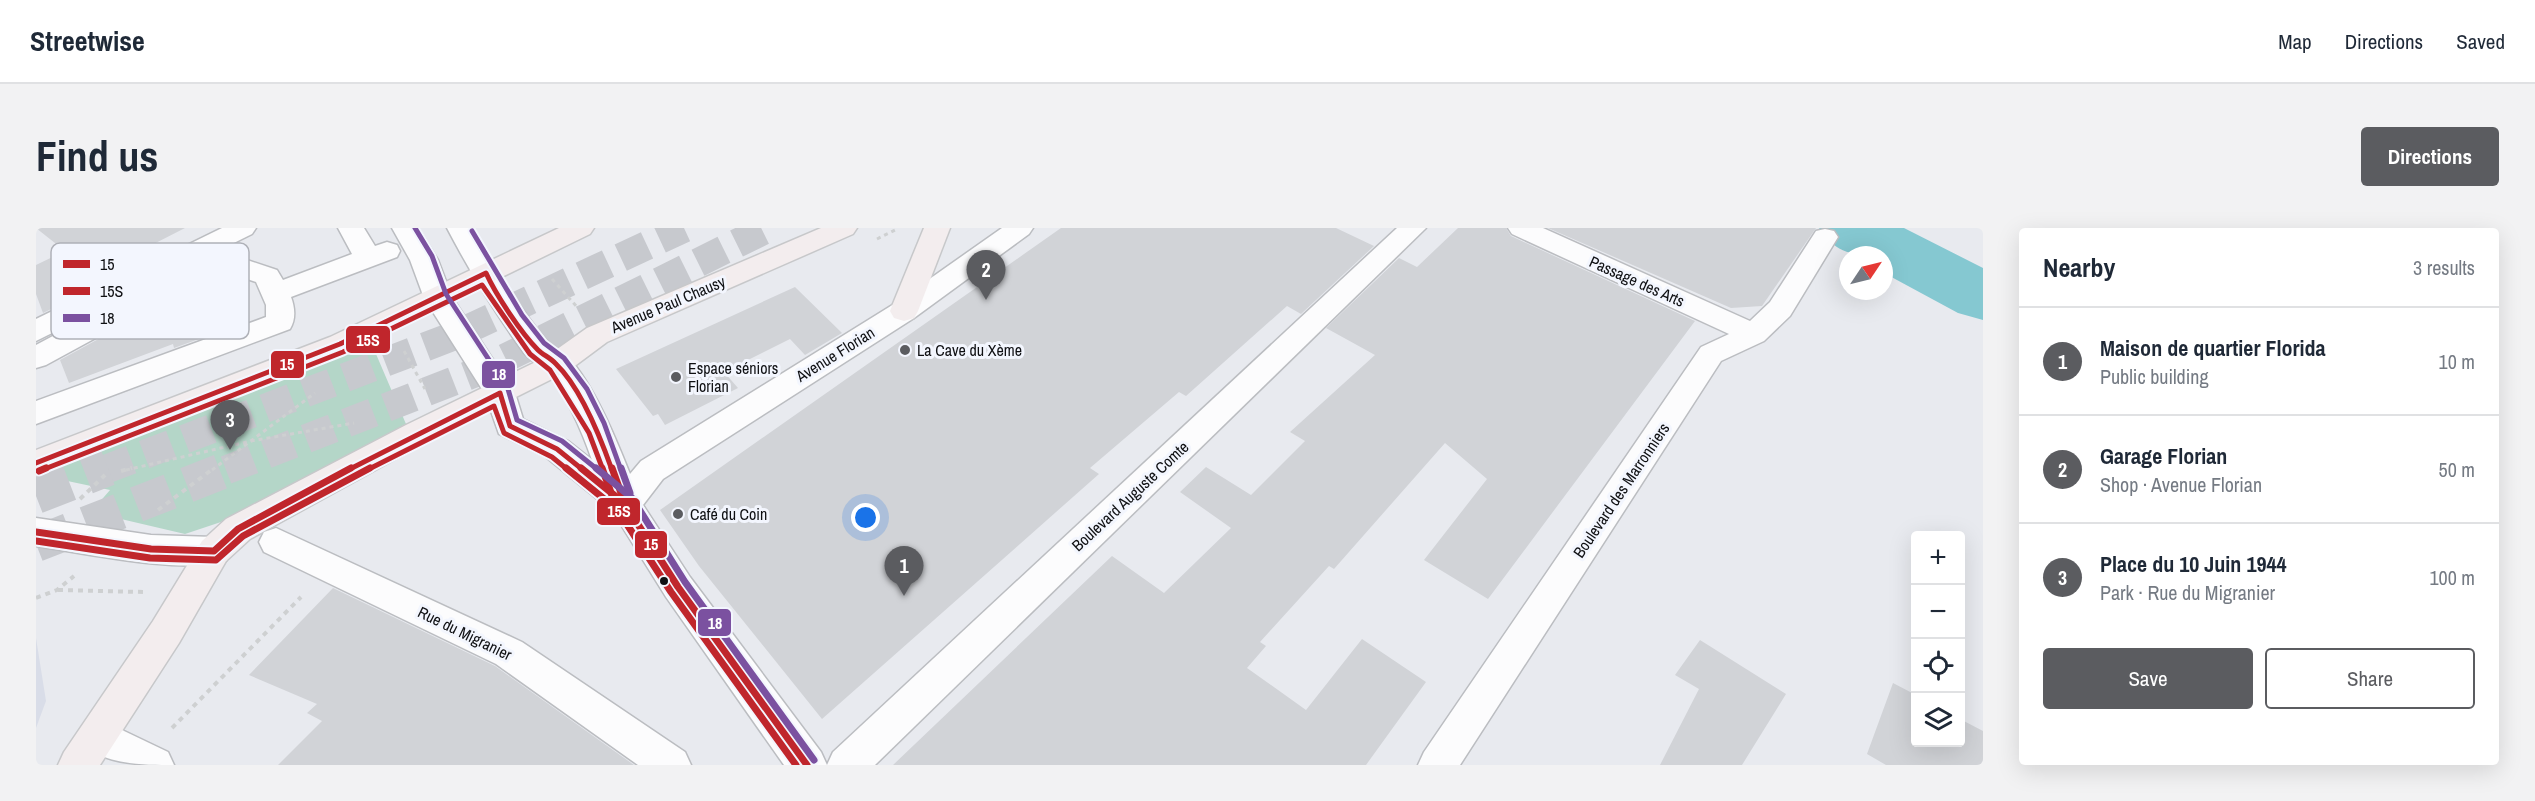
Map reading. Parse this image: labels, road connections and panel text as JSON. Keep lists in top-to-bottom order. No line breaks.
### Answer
{"streets":{"main road":["Avenue Paul Chausy"],"street":["Passage des Arts","Avenue Florian","Boulevard des Marronniers","Boulevard Auguste Comte","Rue du Migranier"]},"crossings":[["Passage des Arts","Boulevard des Marronniers"]],"places":["La Cave du Xème","Espace séniors Florian","Café du Coin"],"lines":["transit line 18","transit line 15","transit line 15S"],"legend":["15","15S","18"],"north":"top right","page":{"header":"Streetwise","nav":["Map","Directions","Saved"],"buttons":["Directions",["Save","Share"]],"title":"Find us","heading":["Nearby","3 results"],"pins":["2","3","1"],"list":[{"mark":"1","name":"Maison de quartier Florida","note":"Public building","value":"10 m"},{"mark":"2","name":"Garage Florian","note":"Shop · Avenue Florian","value":"50 m"},{"mark":"3","name":"Place du 10 Juin 1944","note":"Park · Rue du Migranier","value":"100 m"}],"map_buttons":["+","−"]}}
